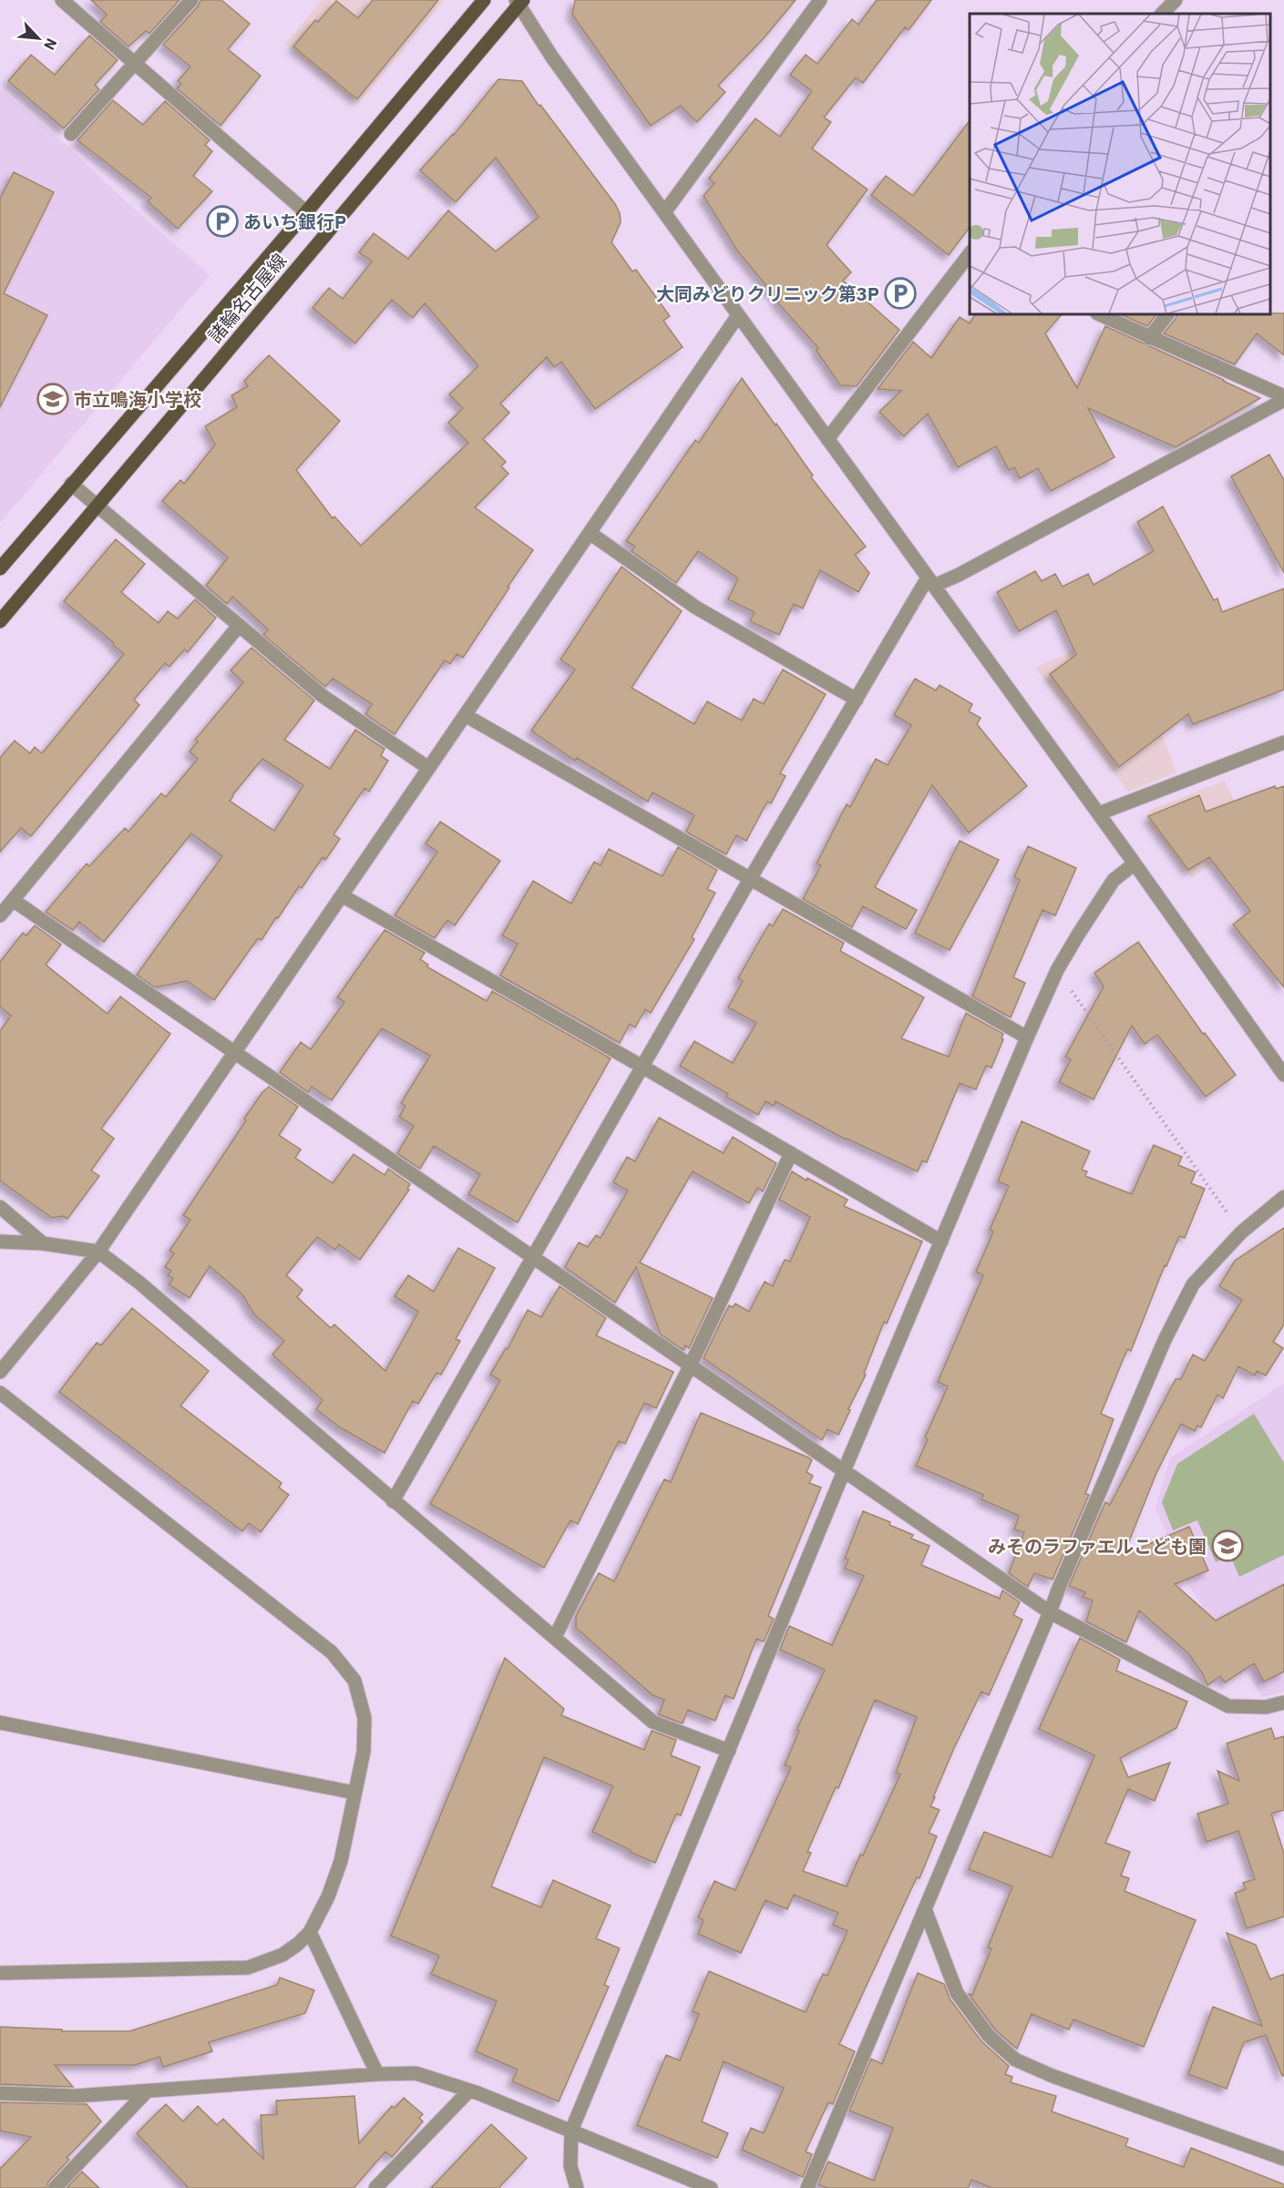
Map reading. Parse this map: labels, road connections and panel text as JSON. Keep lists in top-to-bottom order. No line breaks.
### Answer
{"streets":{"main road":["諸輪名古屋線"]},"places":{"parking":["あいち銀行P","大同みどりクリニック第3P"],"school or university":["市立鳴海小学校","みそのラファエルこども園"]},"north":"bottom right"}
